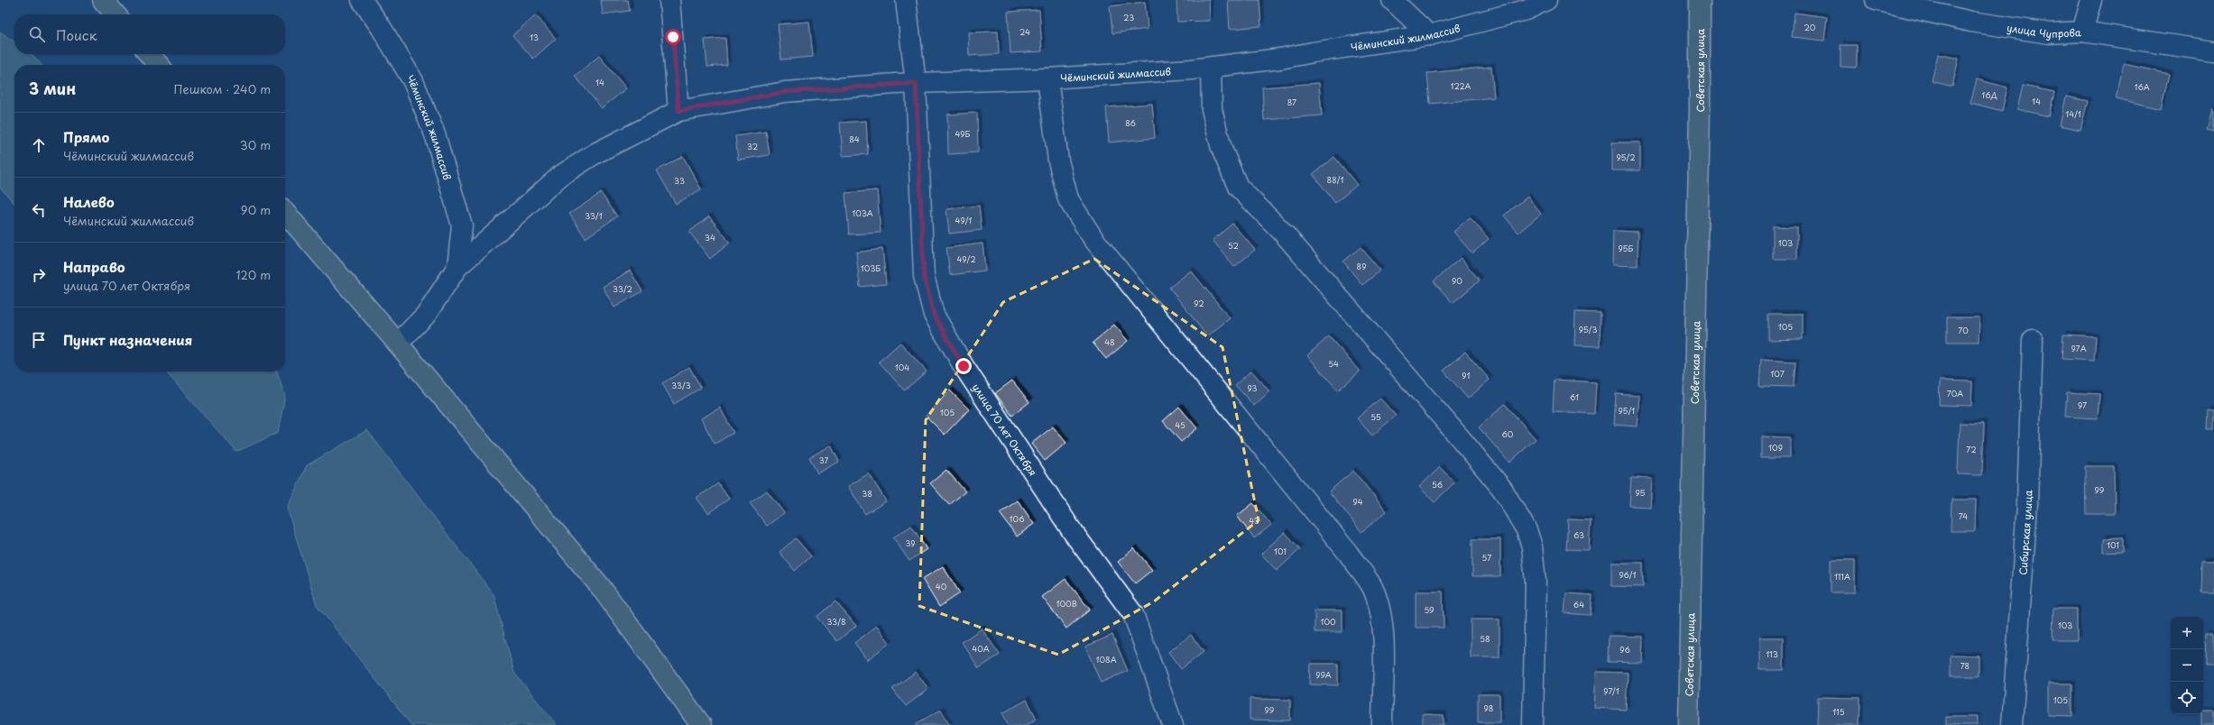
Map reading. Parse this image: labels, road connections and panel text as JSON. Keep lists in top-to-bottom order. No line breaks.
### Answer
{"streets":{"main road":["Советская улица"],"street":["улица Чупрова","Чёминский жилмассив","улица 70 лет Октября","Сибирская улица"]},"crossings":[["Чёминский жилмассив","улица 70 лет Октября"]],"house_numbers":["23","20","24","13","14","122А","16А","16Д","14","87","14/1","86","49Б","84","32","95/2","88/1","33","103А","33/1","49/1","34","103","52","95Б","49/2","89","103Б","90","33/2","92","105","95/3","70","48","97А","54","104","107","91","33/3","93","70А","61","97","95/1","105","55","45","60","109","72","37","56","99","95","38","94","74","106","43","63","39","101","101","57","96/1","111А","40","100В","64","59","33/8","100","103","58","40А","96","113","108А","78","99А","97/1","105","98","99","115"],"page":{"search":"Поиск","heading":["3 мин","Пешком · 240 m"],"list":[["Прямо","Чёминский жилмассив","30 m"],["Налево","Чёминский жилмассив","90 m"],["Направо","улица 70 лет Октября","120 m"],"Пункт назначения"],"map_buttons":["+","−"]}}
